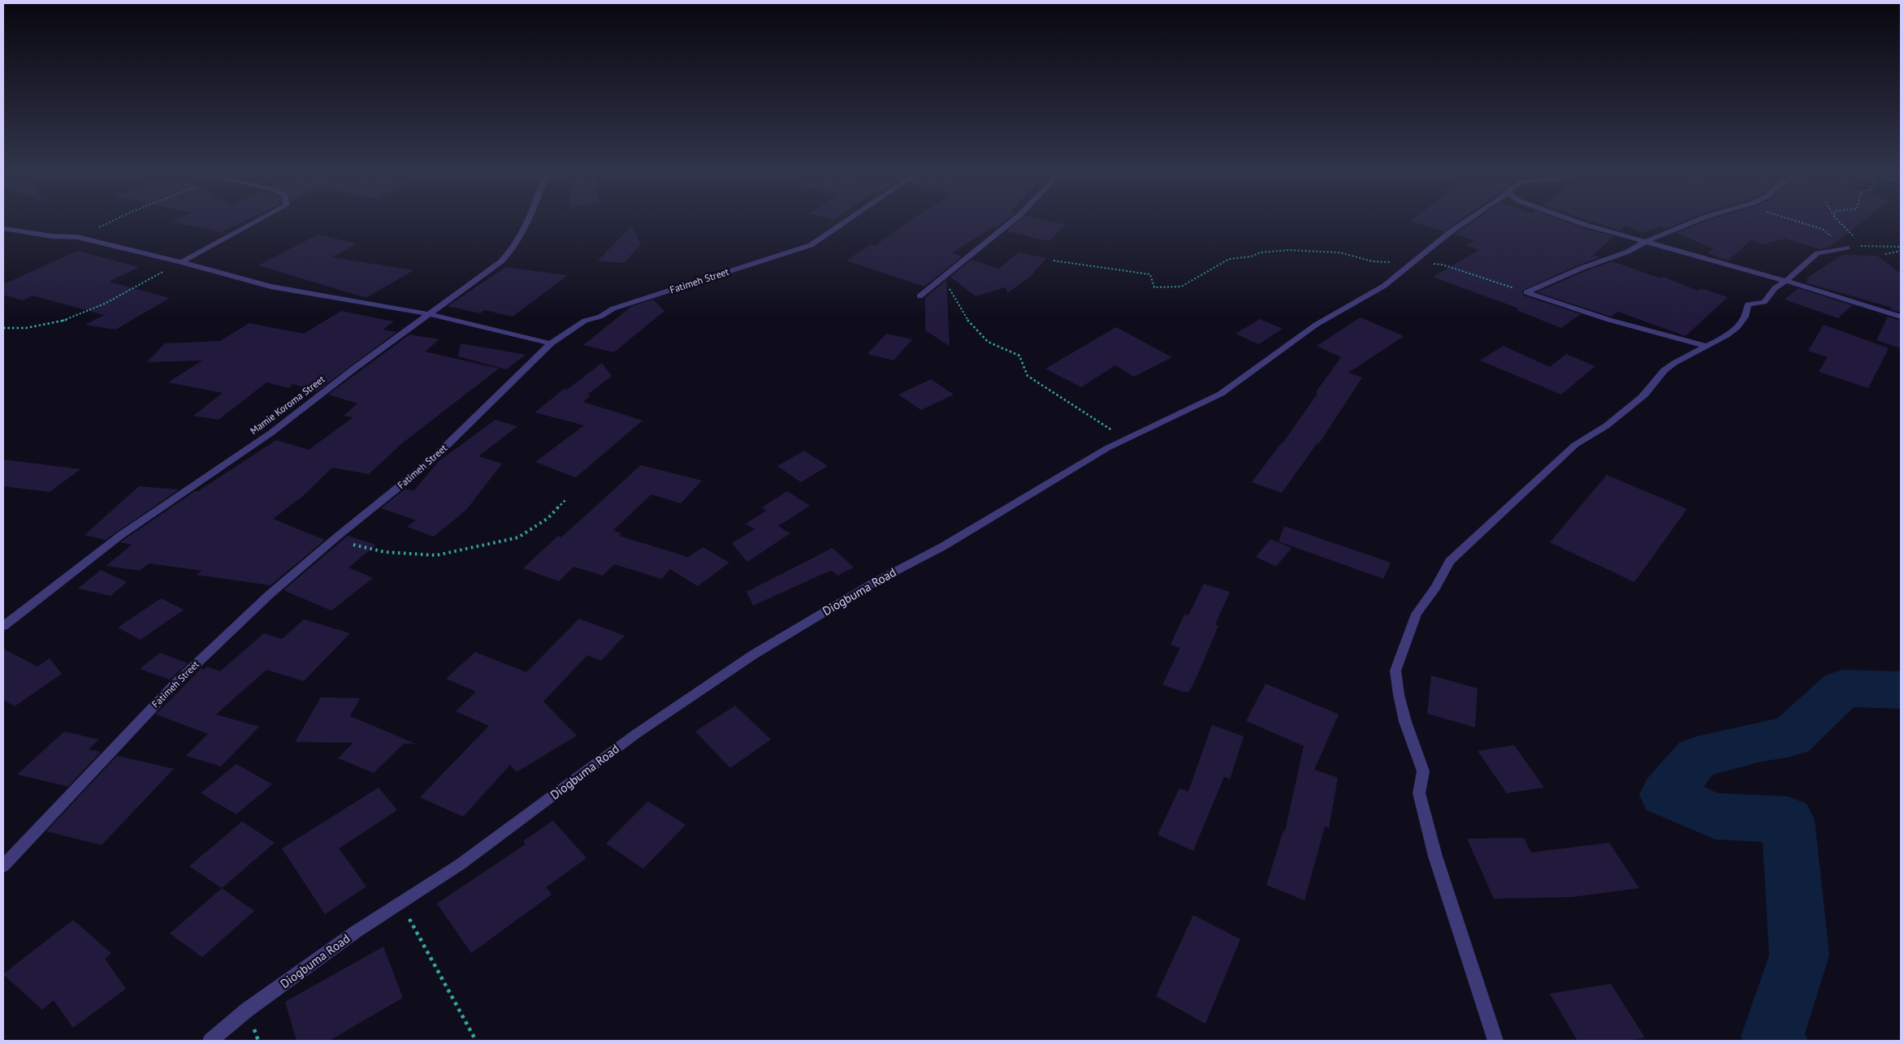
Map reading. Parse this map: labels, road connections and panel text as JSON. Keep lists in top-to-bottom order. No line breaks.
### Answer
{"streets":{"street":["Fatimeh Street","Mamie Koroma Street","Diogbuma Road"]}}
